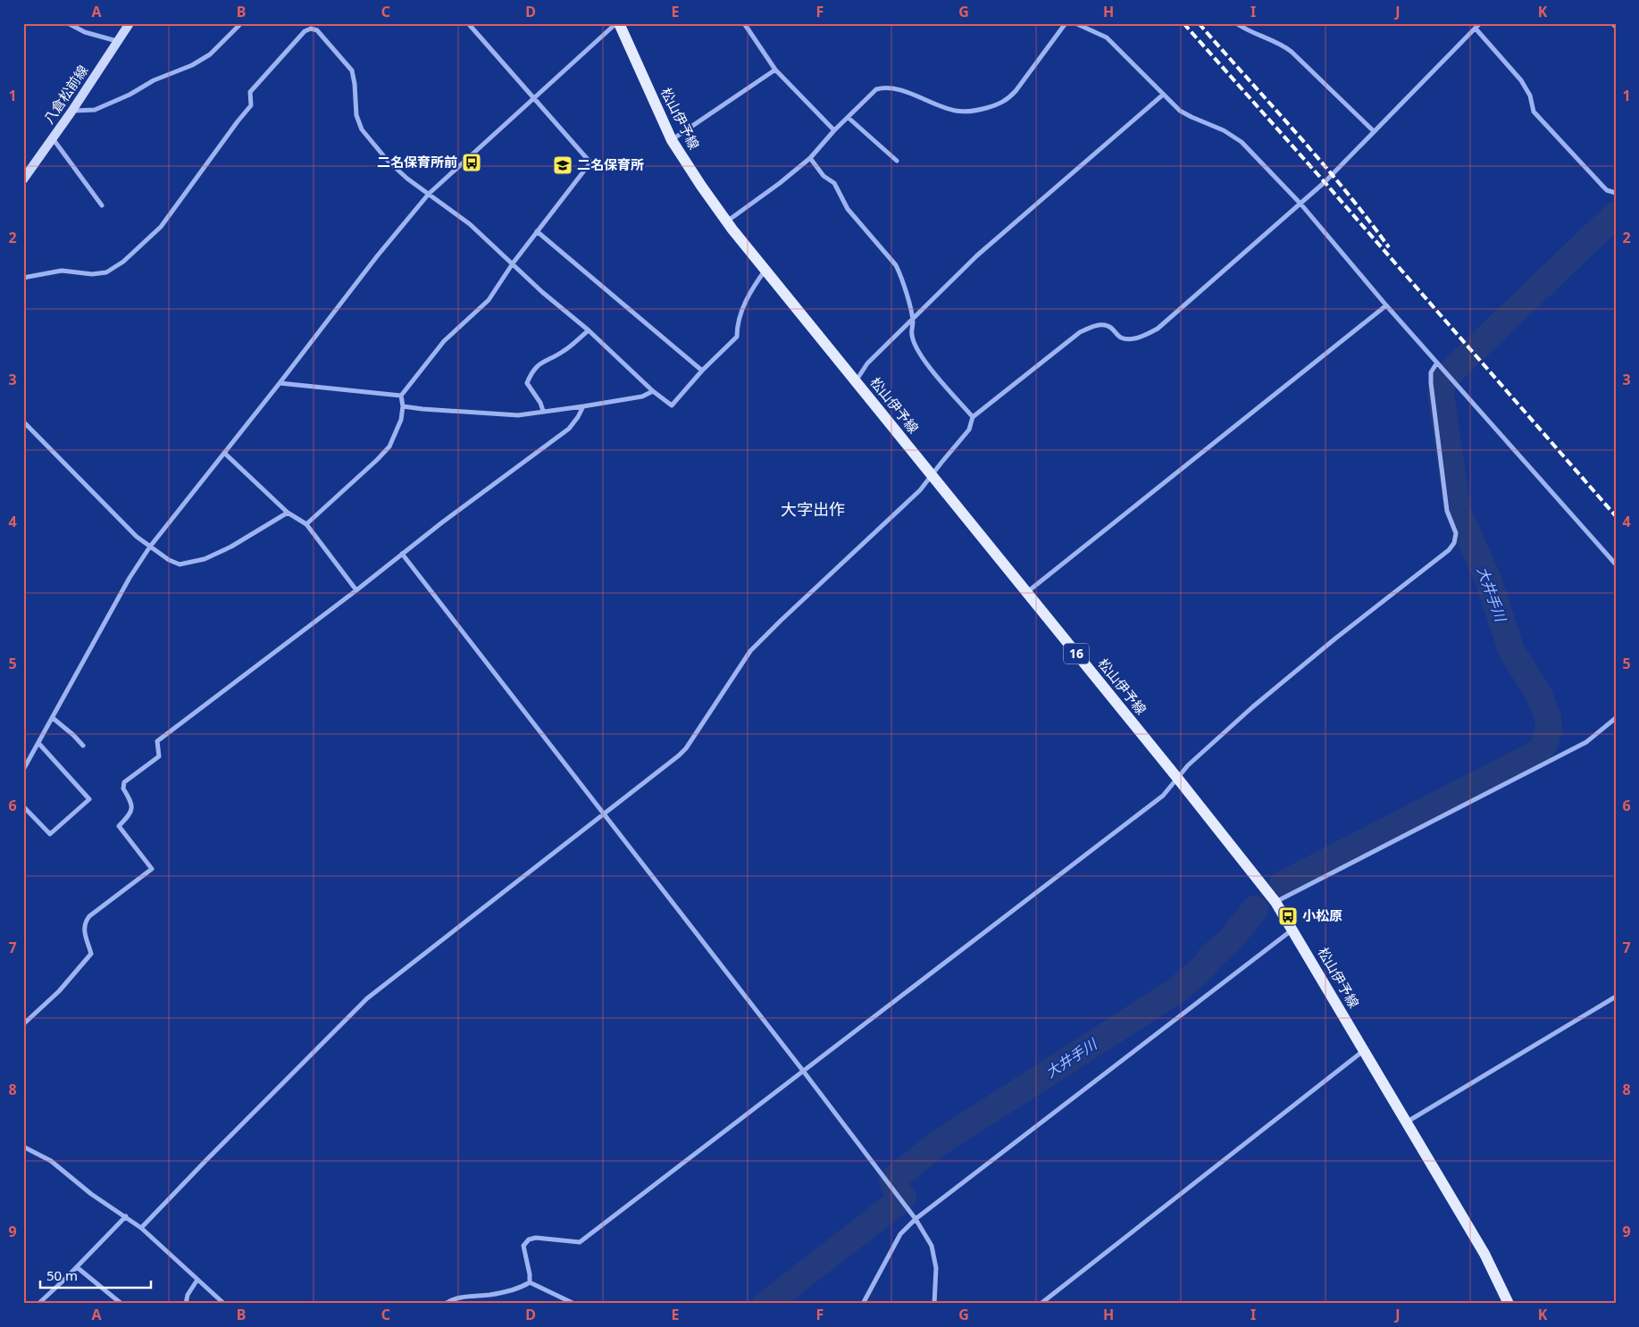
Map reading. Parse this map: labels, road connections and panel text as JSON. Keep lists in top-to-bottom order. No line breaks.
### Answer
{"streets":{"main road":["八倉松前線","松山伊予線","16"]},"districts":["大字出作"],"water":["大井手川"],"places":{"bus stop":["二名保育所前","小松原"],"school or university":["二名保育所"]},"scale_bar":"50 m","grid":{"columns":["A","B","C","D","E","F","G","H","I","J","K"],"rows":["1","2","3","4","5","6","7","8","9"]}}
